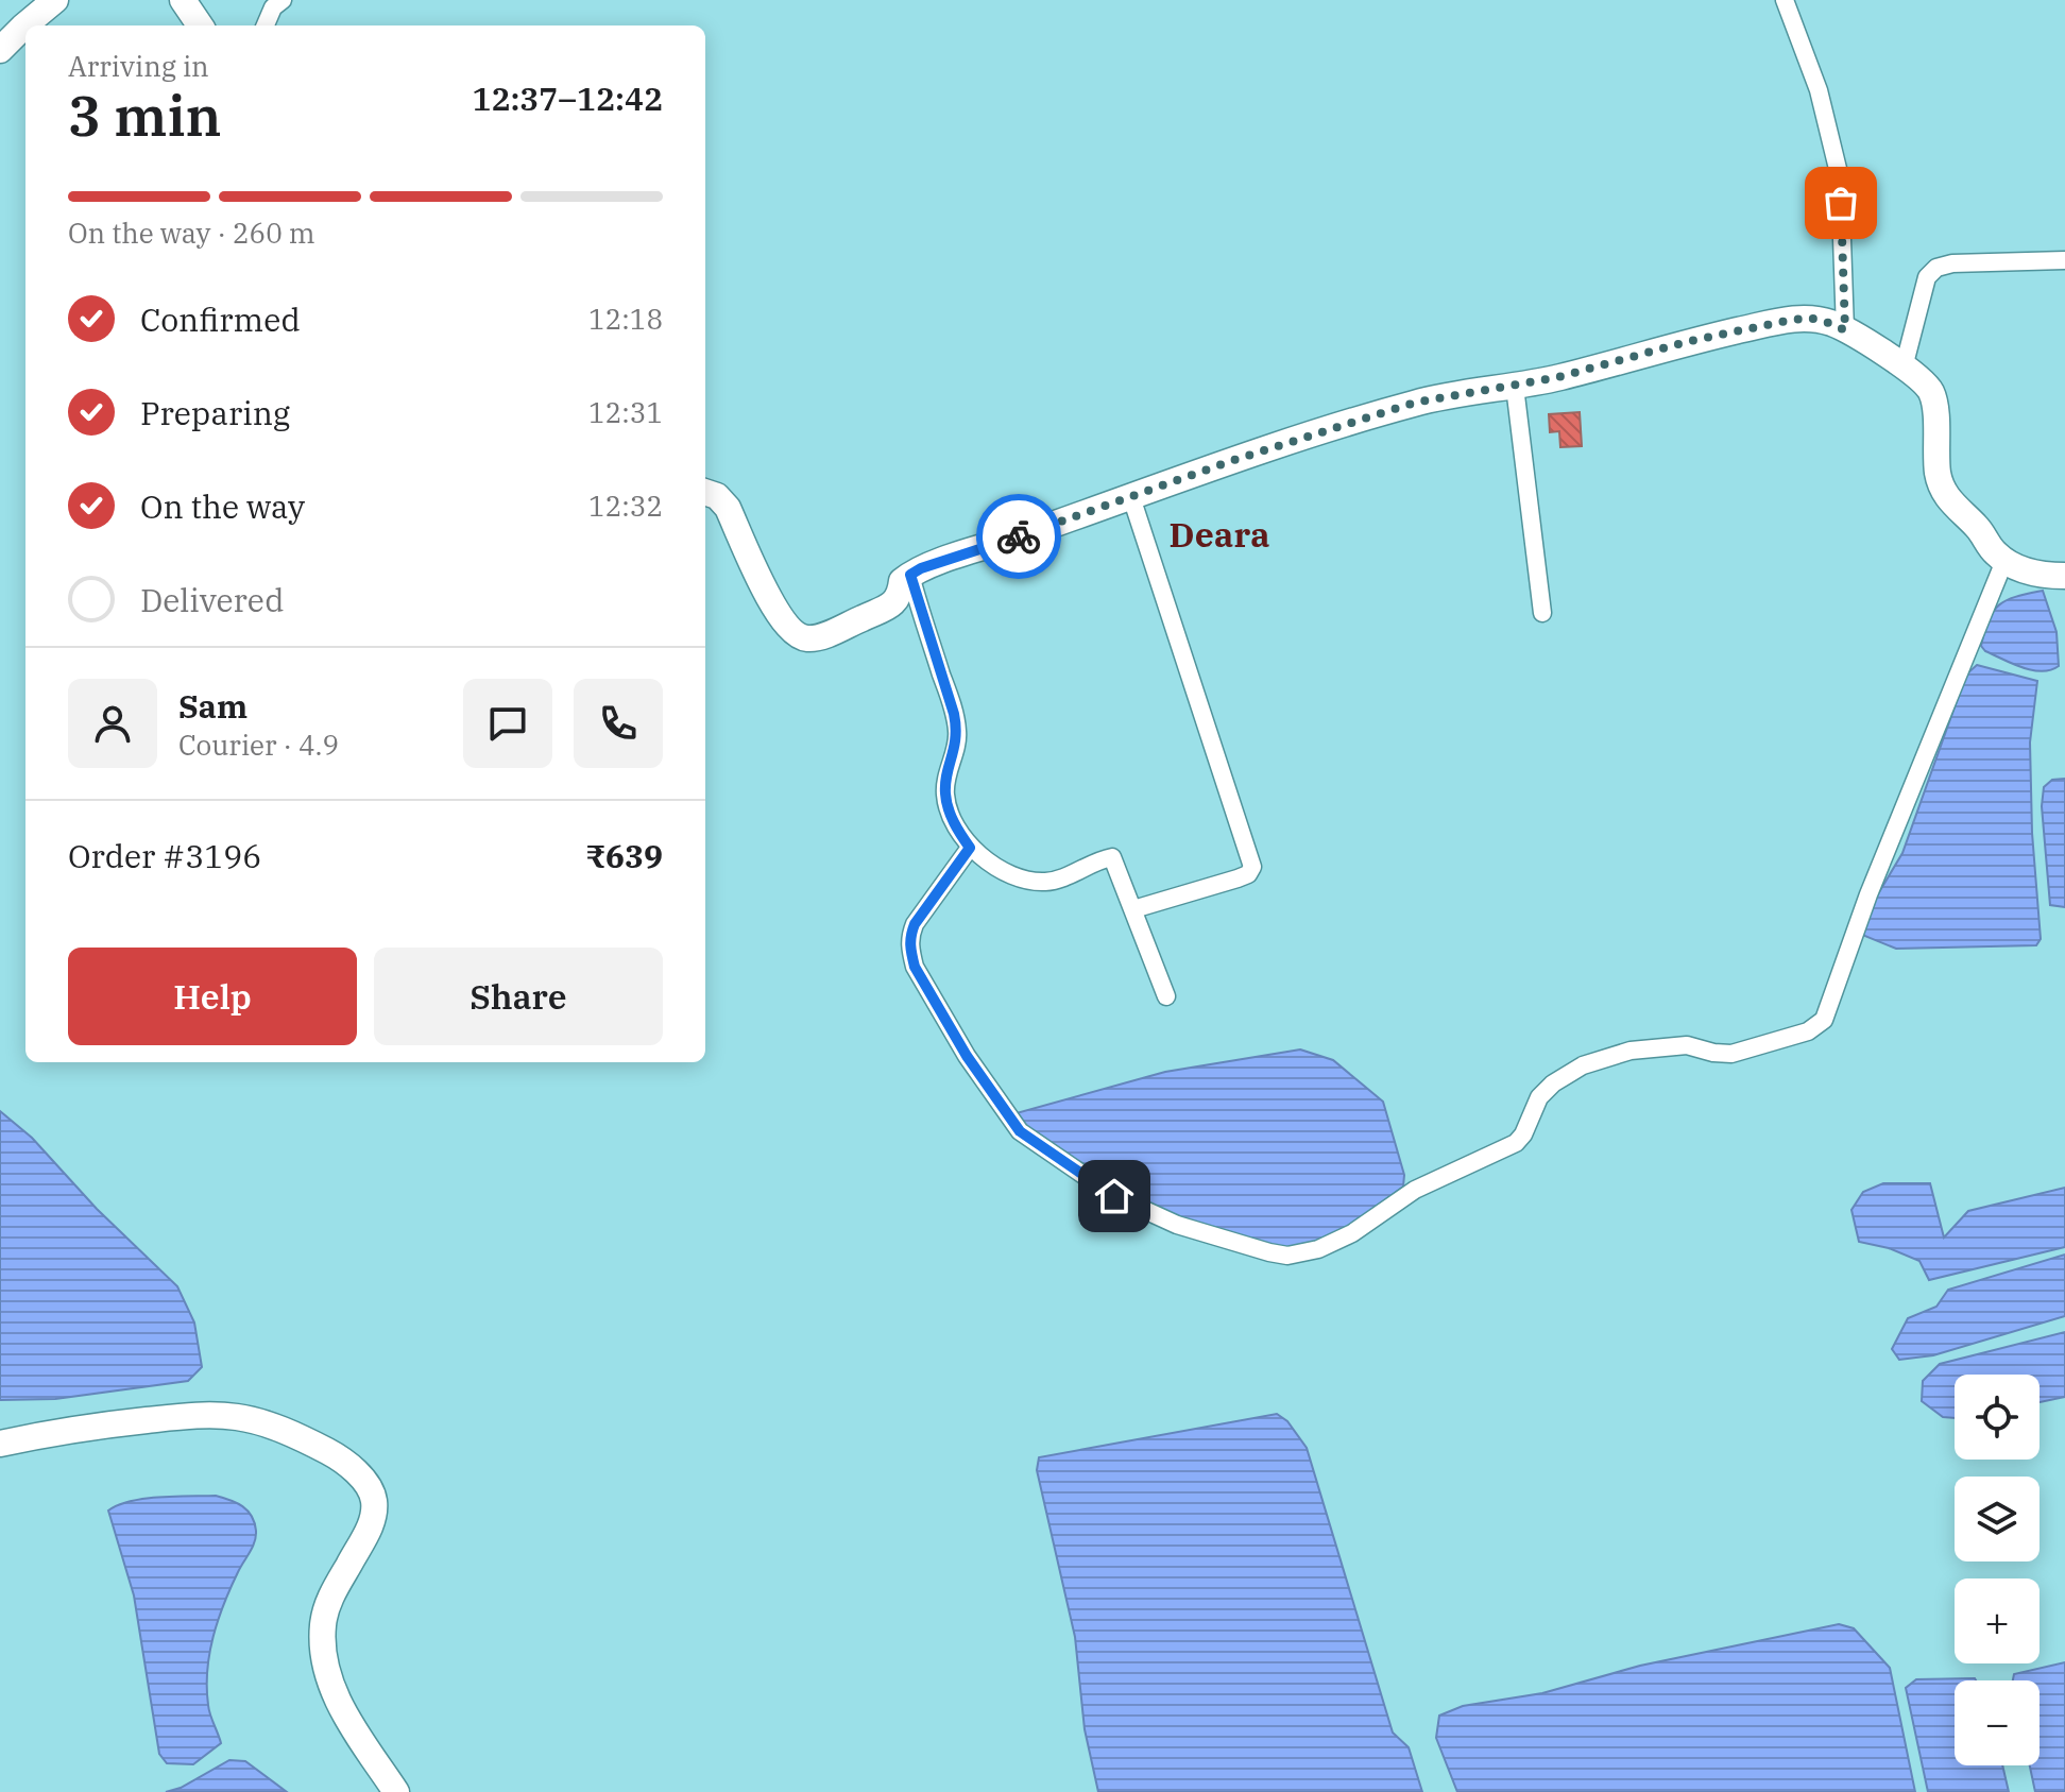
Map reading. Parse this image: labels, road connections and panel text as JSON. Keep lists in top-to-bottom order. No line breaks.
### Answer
{"districts":["Deara"],"page":{"heading":["3 min","Arriving in","12:37–12:42"],"panel":["Sam","Courier · 4.9","Order #3196","₹639"],"bar":"On the way · 260 m","list":[["Confirmed","12:18"],["Preparing","12:31"],["On the way","12:32"],"Delivered"],"buttons":["Help","Share"],"map_buttons":["+","−"]}}
